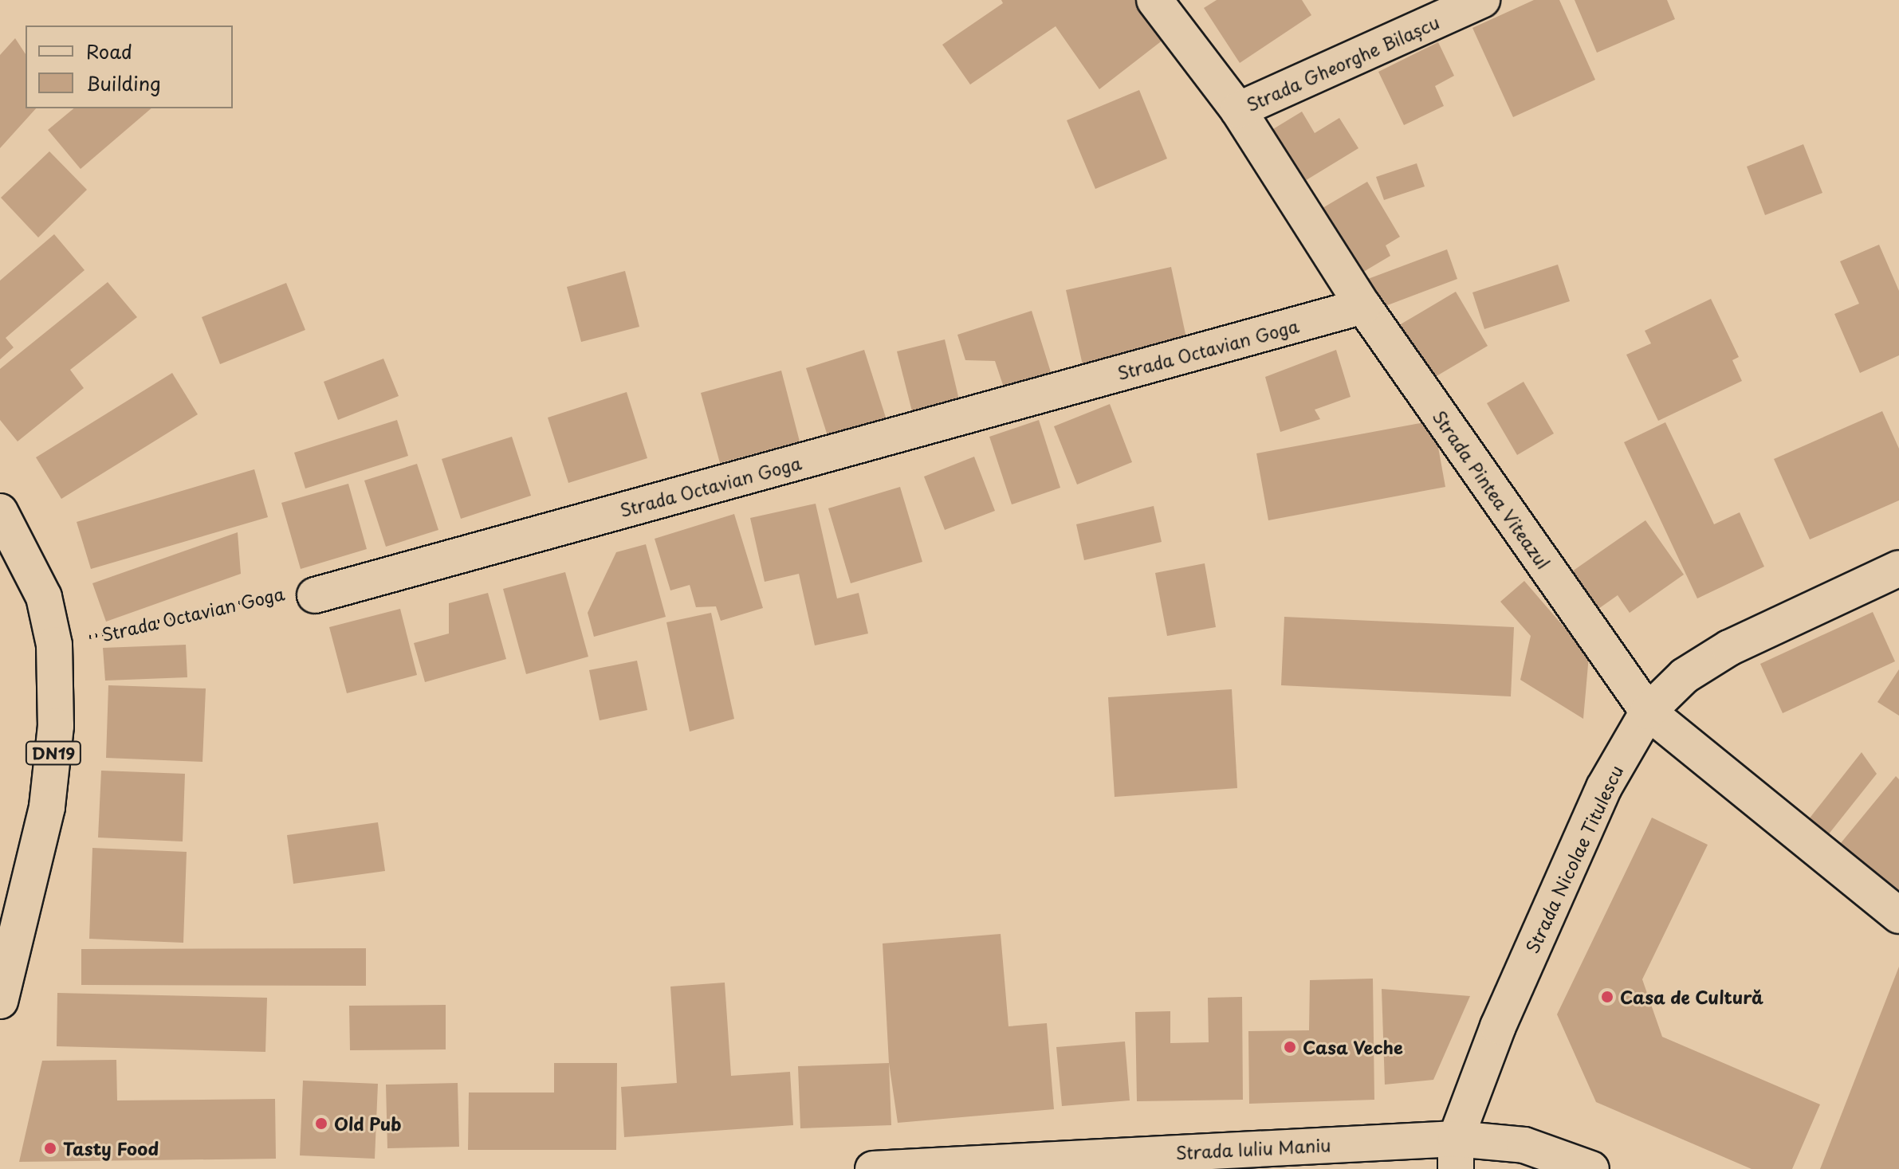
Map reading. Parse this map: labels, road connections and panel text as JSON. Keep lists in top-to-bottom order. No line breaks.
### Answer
{"streets":{"street":["Strada Gheorghe Bilașcu","Strada Octavian Goga","Strada Pintea Viteazul","DN19","Strada Nicolae Titulescu","Strada Iuliu Maniu"]},"crossings":[["Strada Gheorghe Bilașcu","Strada Pintea Viteazul"],["Strada Octavian Goga","Strada Pintea Viteazul"],["Strada Octavian Goga","DN19"],["Strada Pintea Viteazul","Strada Nicolae Titulescu"],["Strada Nicolae Titulescu","Strada Iuliu Maniu"]],"places":["Casa de Cultură","Casa Veche","Old Pub","Tasty Food"],"legend":["Road","Building"]}
